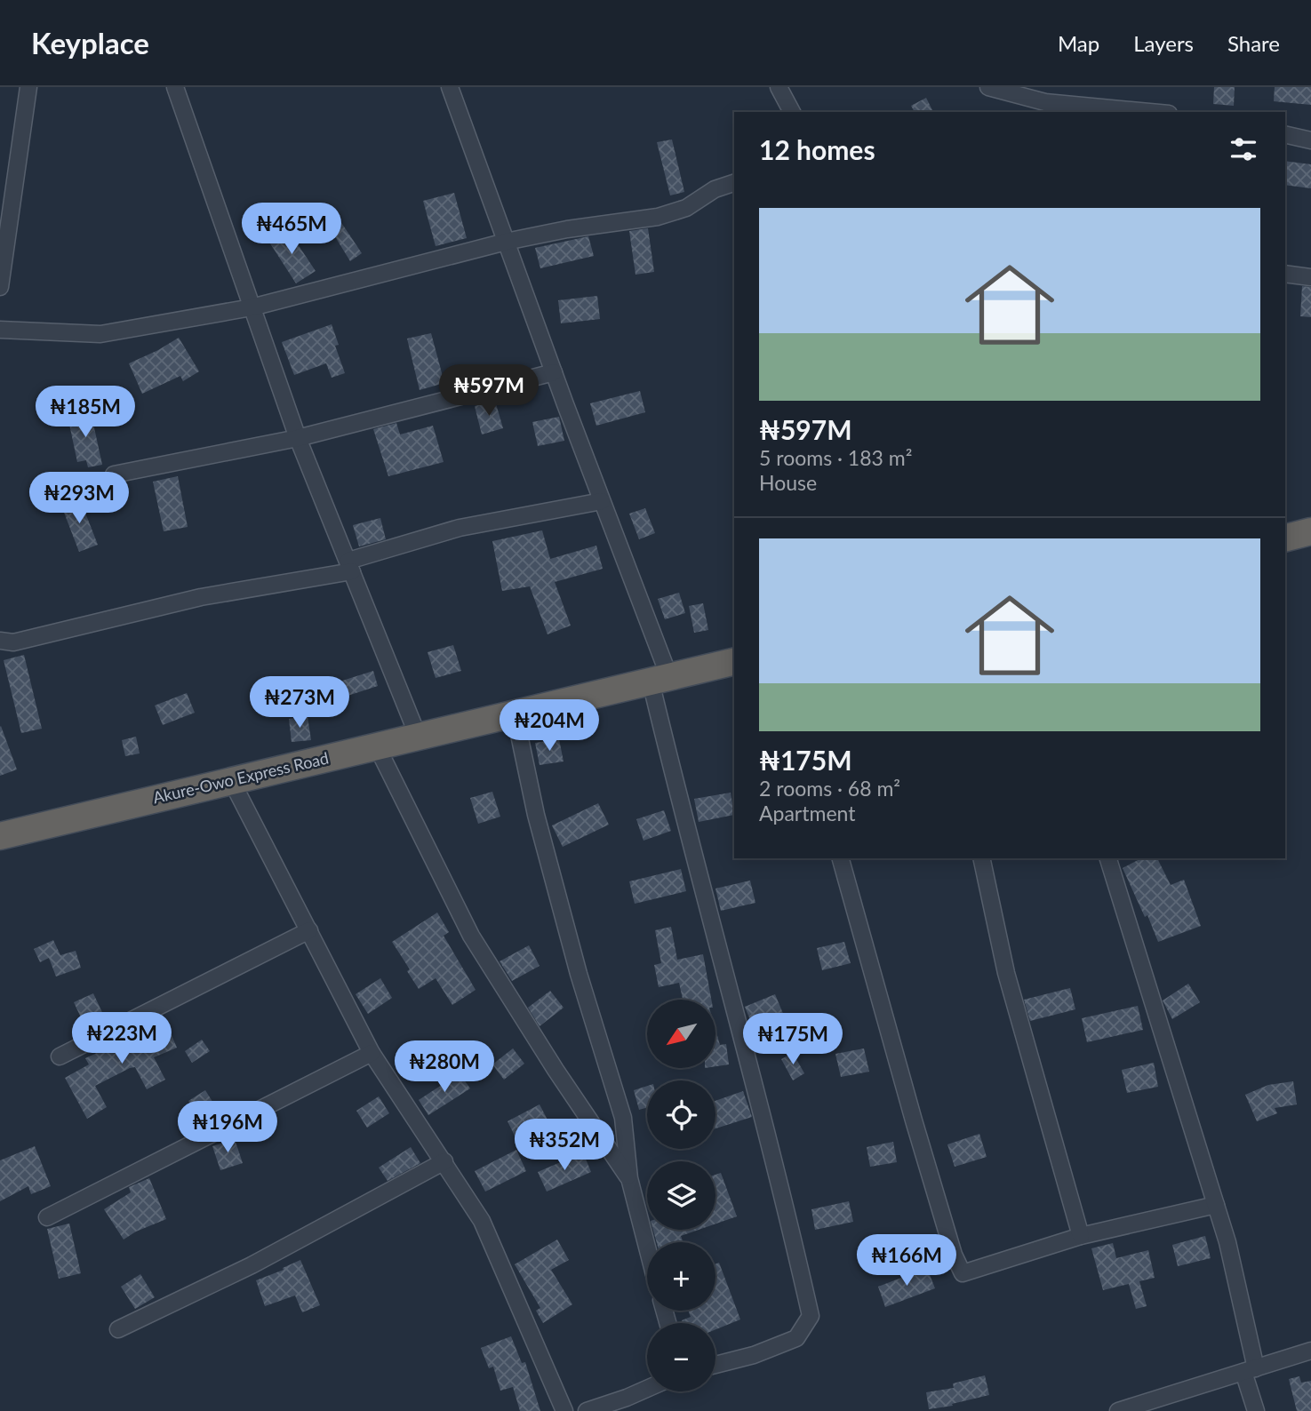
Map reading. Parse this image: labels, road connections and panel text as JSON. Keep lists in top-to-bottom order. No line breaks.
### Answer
{"streets":{"highway":["Akure-Owo Express Road"]},"north":"bottom left","page":{"header":"Keyplace","nav":["Map","Layers","Share"],"heading":"12 homes","list":[{"name":"₦597M","note":"5 rooms · 183 m² · House"},{"name":"₦175M","note":"2 rooms · 68 m² · Apartment"}],"price":["₦465M","₦597M","₦185M","₦293M","₦273M","₦204M","₦223M","₦175M","₦280M","₦196M","₦352M","₦166M"],"map_buttons":["+","−"]}}
